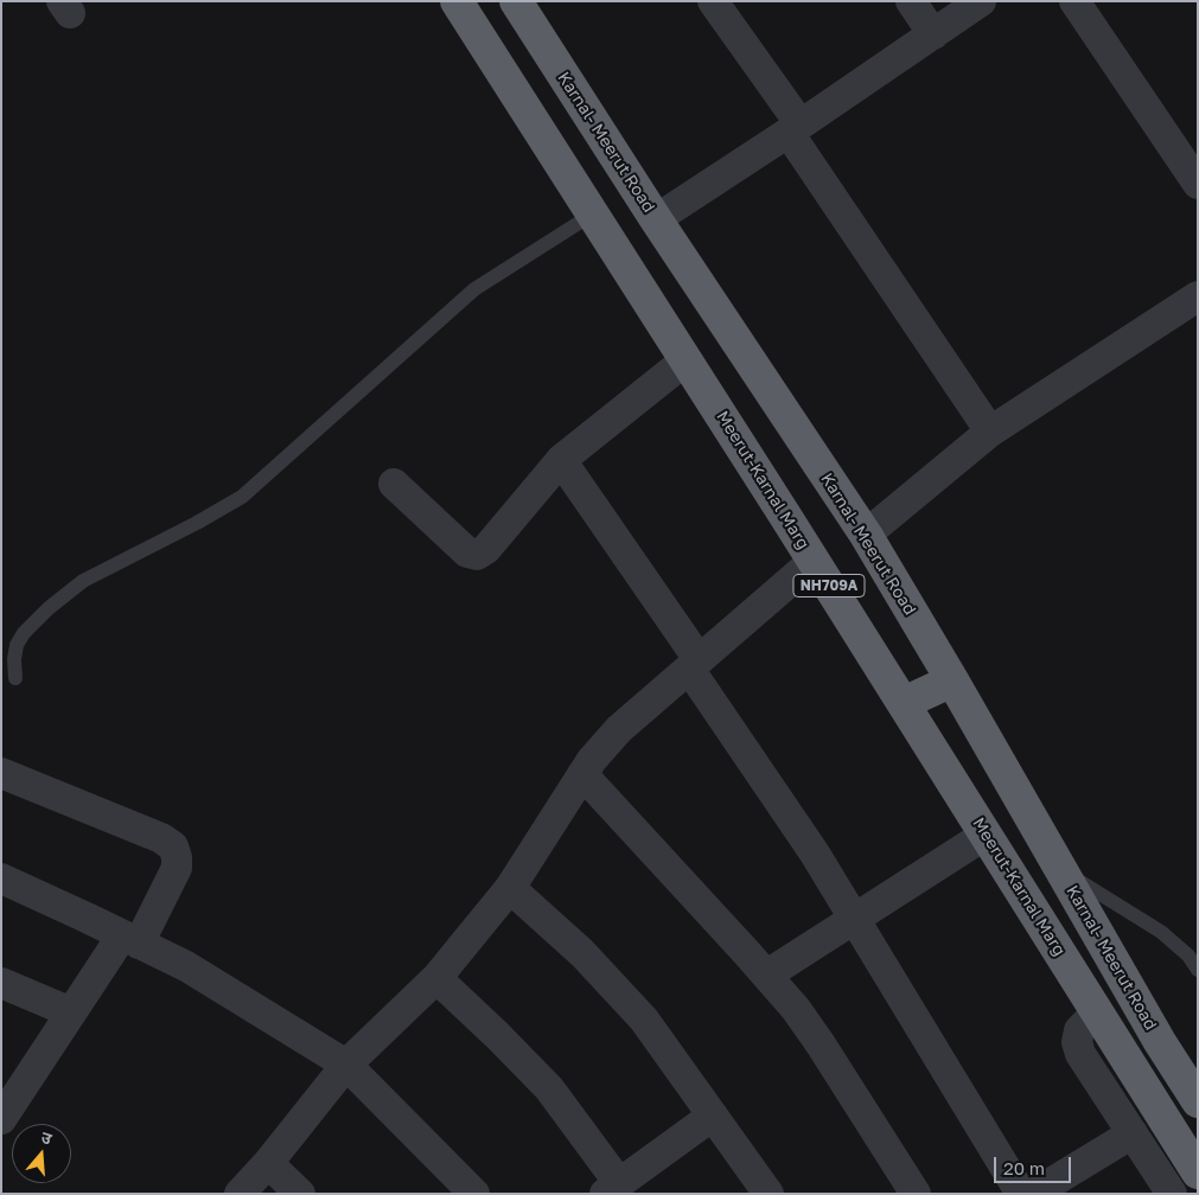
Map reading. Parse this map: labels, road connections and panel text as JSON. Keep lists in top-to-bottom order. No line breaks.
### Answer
{"streets":{"highway":["Karnal- Meerut Road","Meerut-Karnal Marg","NH709A"]},"scale_bar":"20 m","north":"top"}
